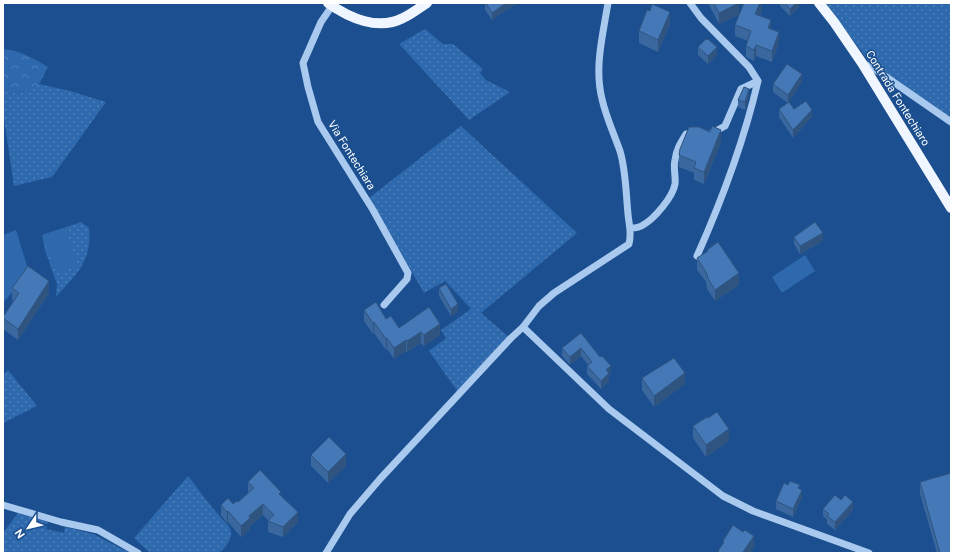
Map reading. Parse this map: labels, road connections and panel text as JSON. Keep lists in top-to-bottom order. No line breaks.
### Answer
{"streets":{"main road":["Contrada Fontechiaro"],"street":["Via Fontechiara"]},"north":"bottom left"}
